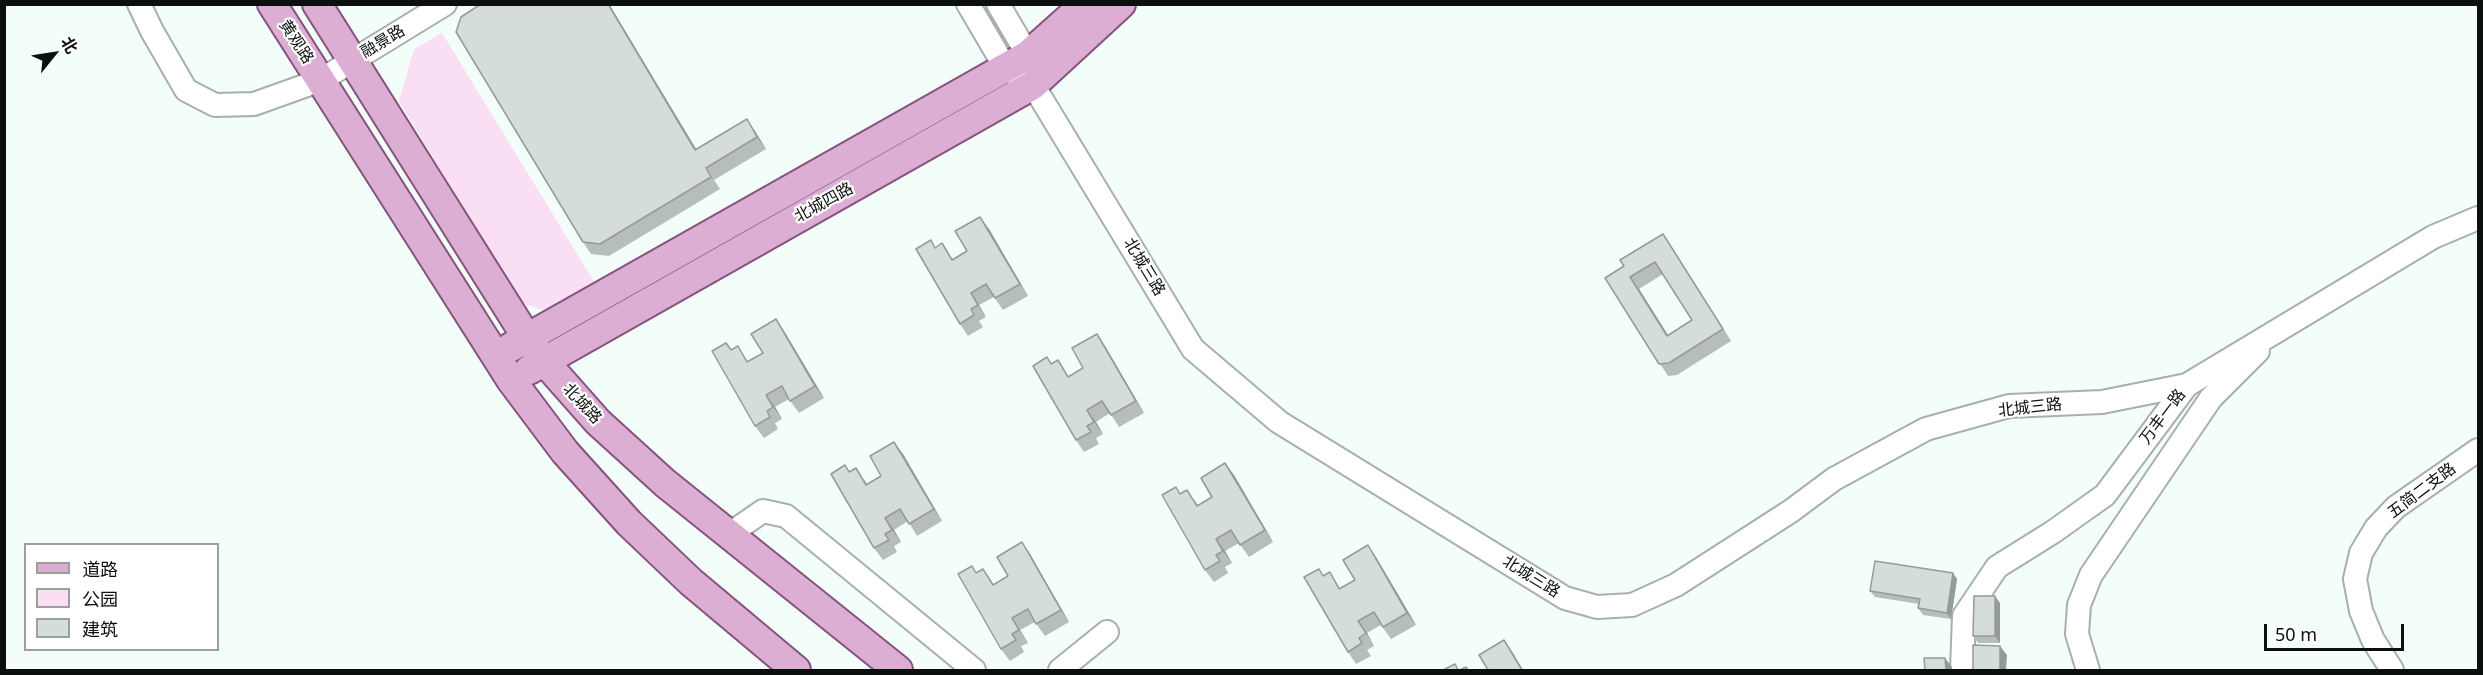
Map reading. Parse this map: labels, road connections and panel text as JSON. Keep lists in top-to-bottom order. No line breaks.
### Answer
{"streets":{"main road":["黄观路","北城四路","北城路"],"street":["融景路","北城三路","万丰一路","五简二支路"]},"crossings":[["黄观路","融景路"],["融景路","北城路"],["北城四路","北城三路"],["北城四路","北城路"],["北城三路","万丰一路"]],"legend":["道路","公园","建筑"],"scale_bar":"50 m","north":"top right"}
